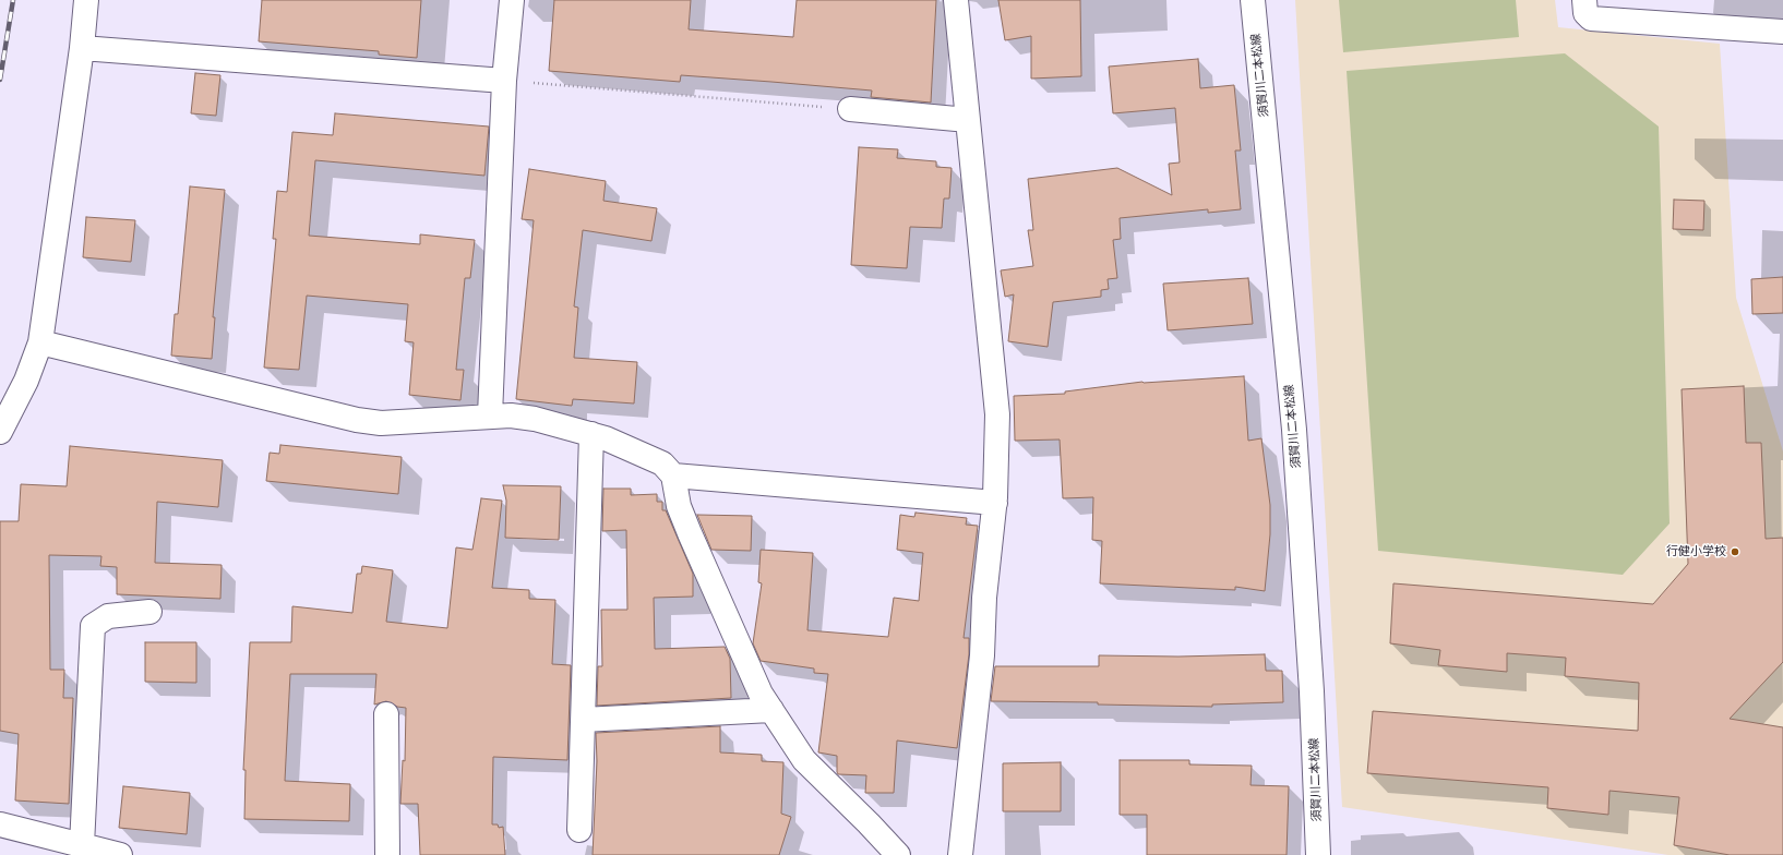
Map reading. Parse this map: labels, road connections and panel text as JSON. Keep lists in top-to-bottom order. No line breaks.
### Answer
{"streets":{"street":["須賀川二本松線"]},"places":["行健小学校"]}
